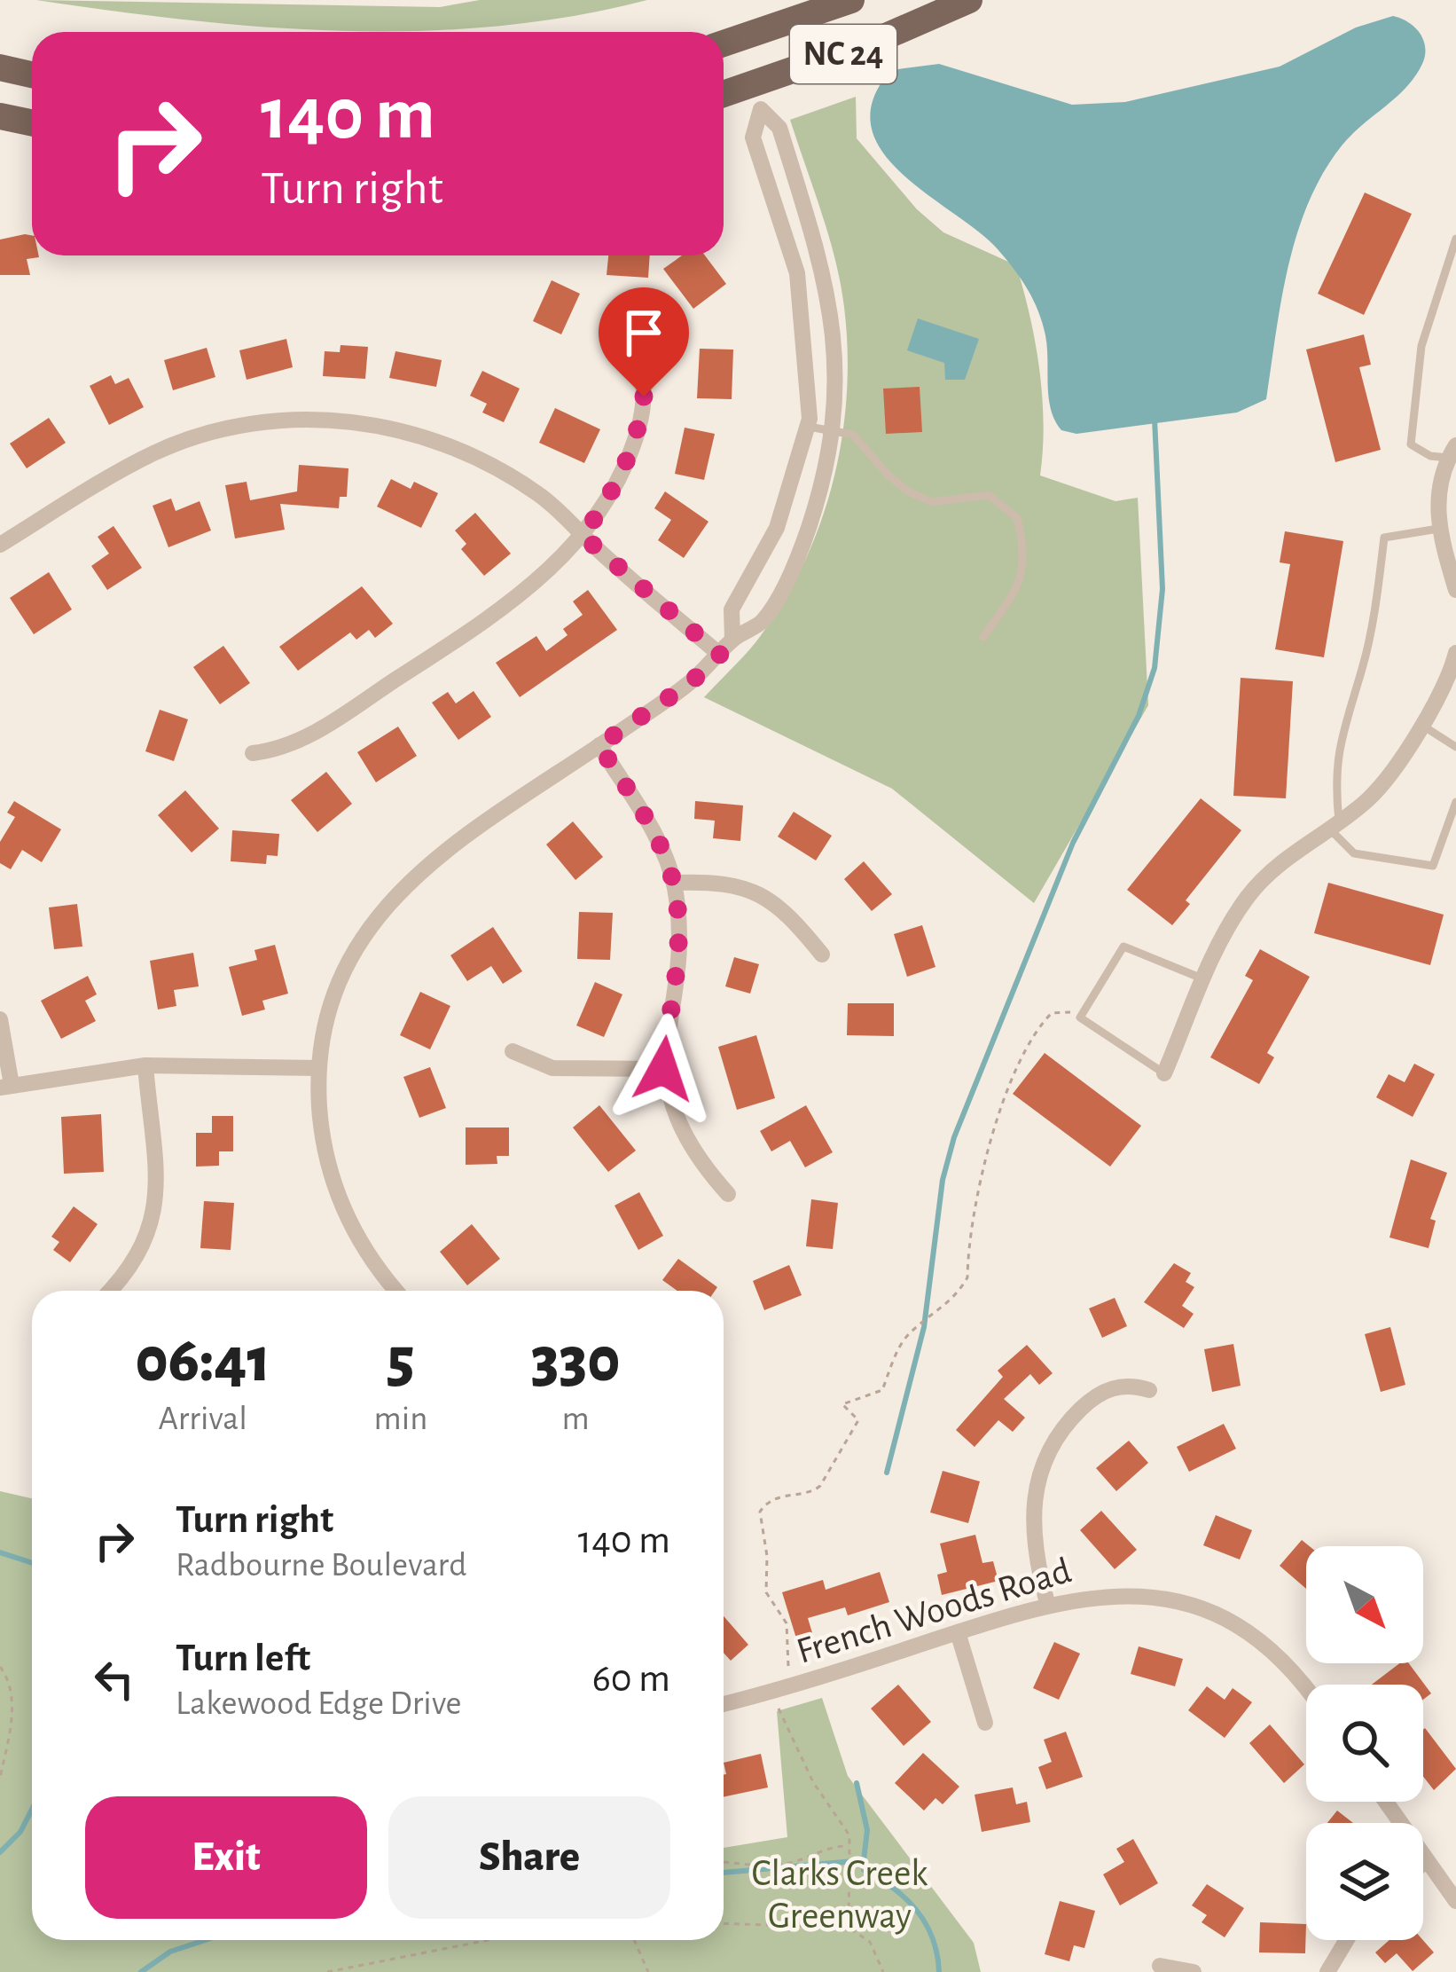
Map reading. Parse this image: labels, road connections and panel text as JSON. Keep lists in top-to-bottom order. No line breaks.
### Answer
{"streets":{"main road":["NC 24"],"street":["French Woods Road"]},"parks":["Clarks Creek Greenway"],"north":"bottom right","page":{"turn":["140 m","Turn right"],"eta":["06:41","Arrival","5","min","330","m"],"list":[{"name":"Turn right","note":"Radbourne Boulevard","value":"140 m"},{"name":"Turn left","note":"Lakewood Edge Drive","value":"60 m"}],"buttons":["Exit","Share"]}}
